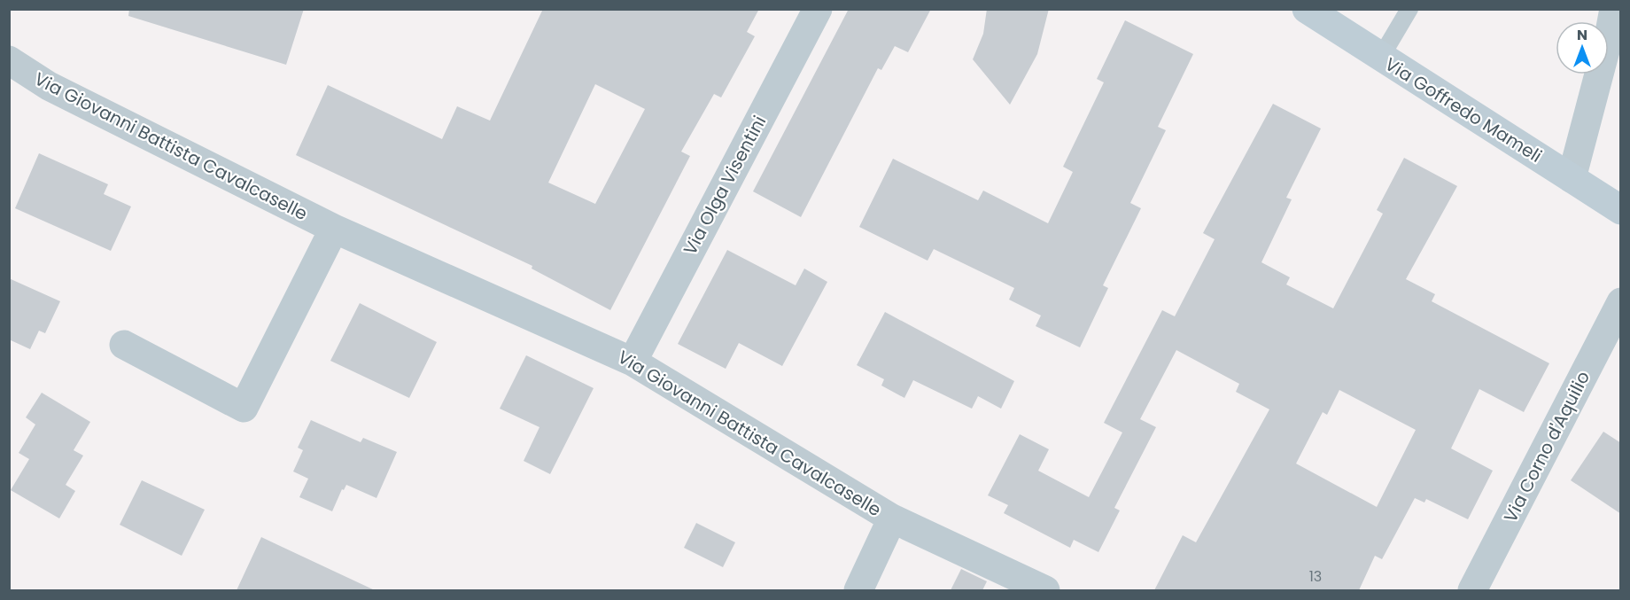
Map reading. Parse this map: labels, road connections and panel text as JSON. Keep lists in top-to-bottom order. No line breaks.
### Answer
{"streets":{"main road":["Via Goffredo Mameli"],"street":["Via Giovanni Battista Cavalcaselle","Via Olga Visentini","Via Corno d'Aquilio"]},"crossings":[["Via Giovanni Battista Cavalcaselle","Via Olga Visentini"]],"house_numbers":["13"],"north":"top"}
